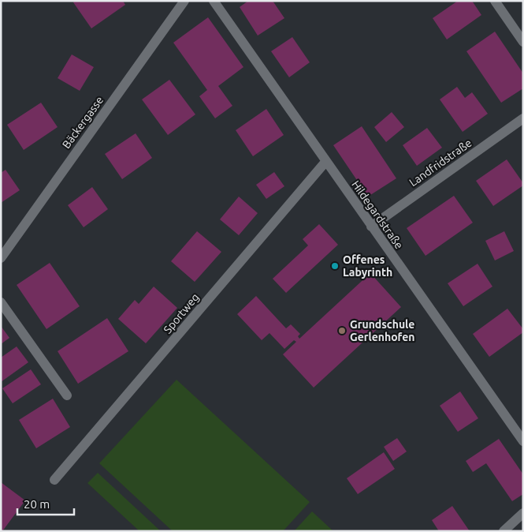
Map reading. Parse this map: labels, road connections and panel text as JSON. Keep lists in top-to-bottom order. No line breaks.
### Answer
{"streets":{"street":["Bäckergasse","Landfridstraße","Hildegardstraße","Sportweg"]},"crossings":[["Landfridstraße","Hildegardstraße"],["Hildegardstraße","Sportweg"]],"places":["Offenes Labyrinth","Grundschule Gerlenhofen"],"scale_bar":"20 m"}
